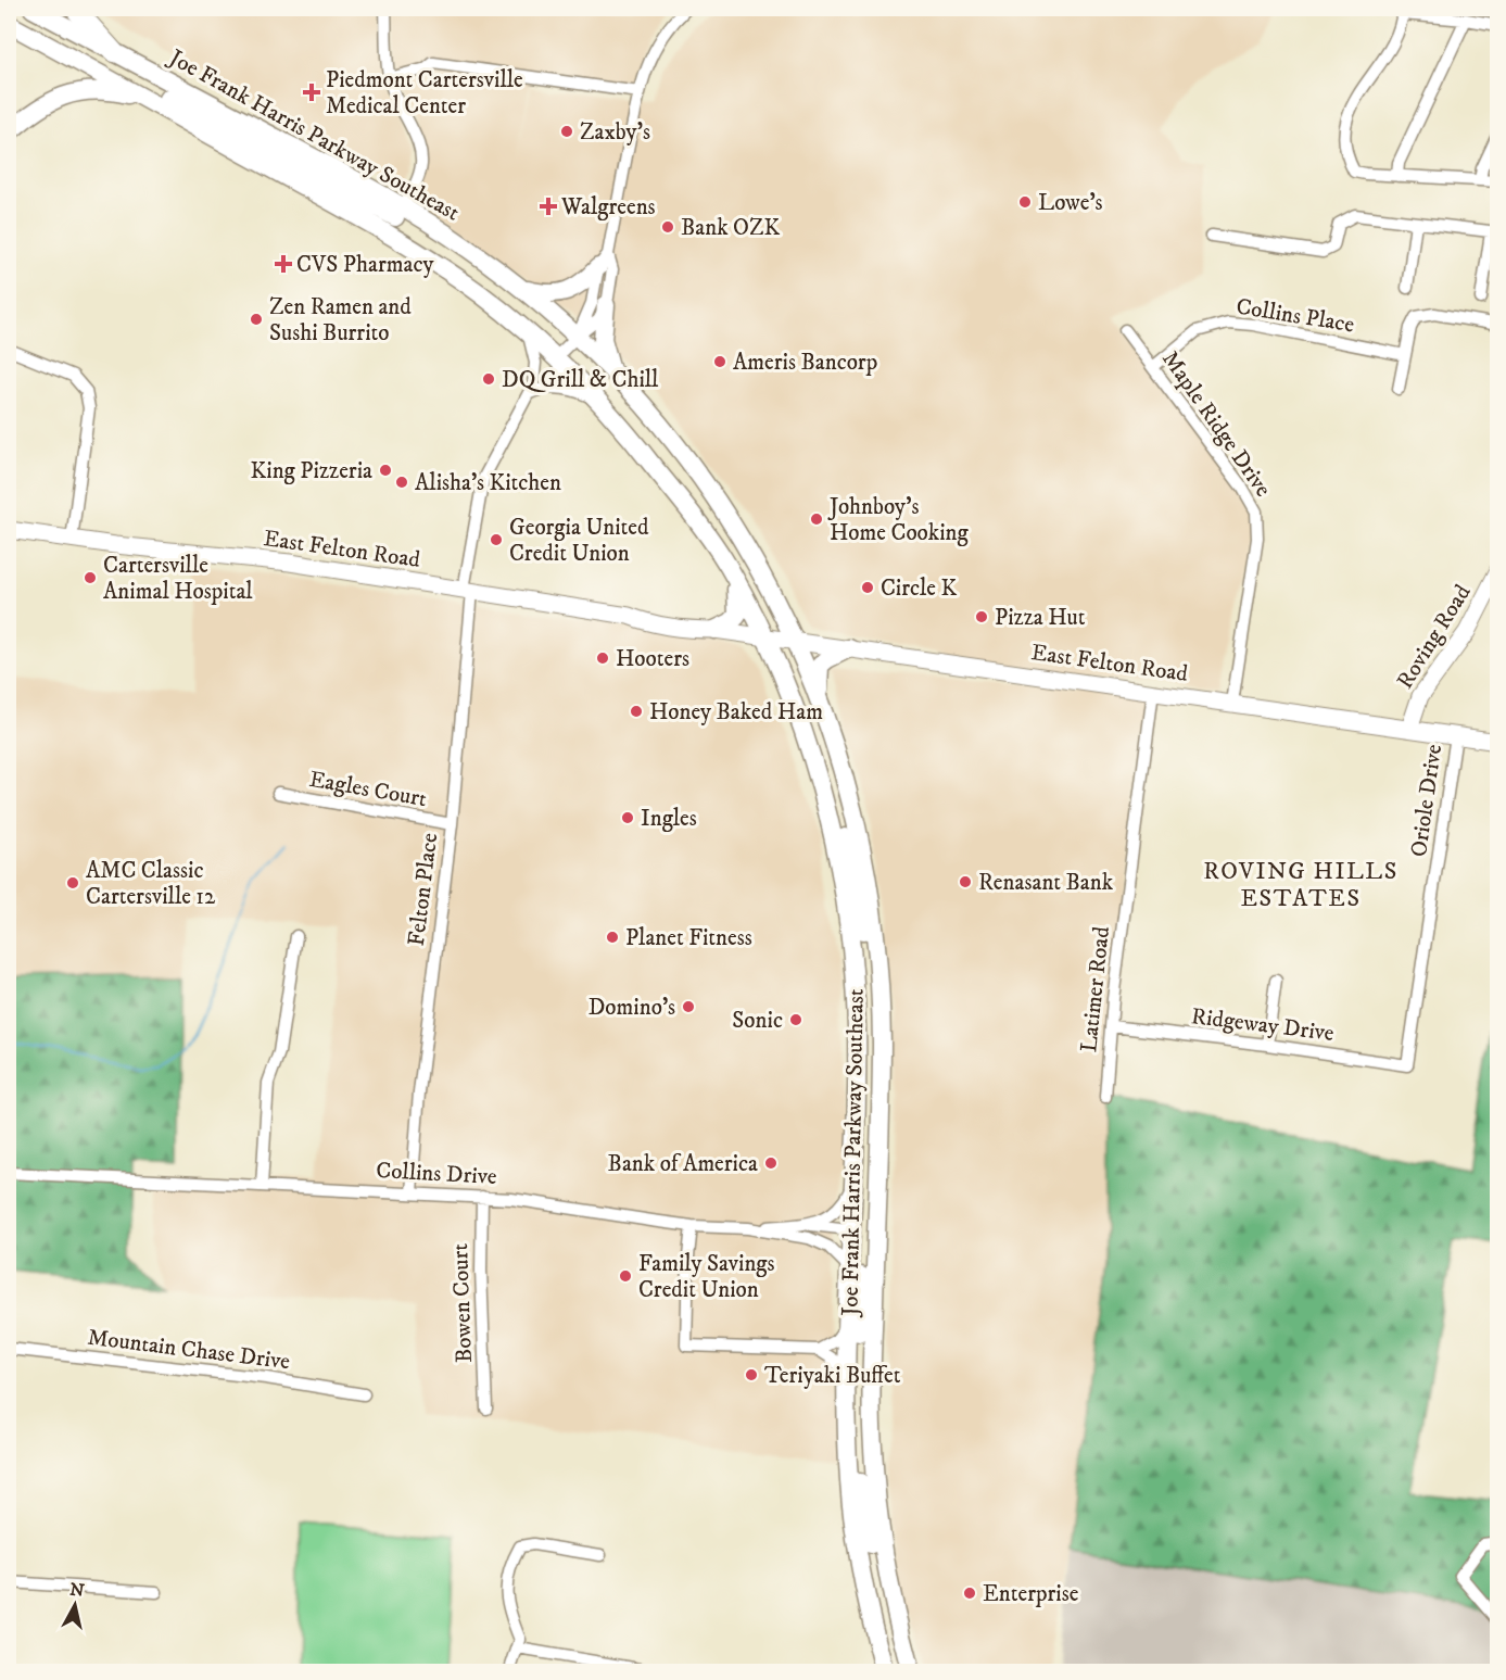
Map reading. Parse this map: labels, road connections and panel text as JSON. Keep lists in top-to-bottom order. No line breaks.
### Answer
{"streets":{"main road":["Joe Frank Harris Parkway Southeast"],"street":["Collins Place","Maple Ridge Drive","East Felton Road","Roving Road","Eagles Court","Oriole Drive","Felton Place","Latimer Road","Ridgeway Drive","Collins Drive","Bowen Court","Mountain Chase Drive"]},"crossings":[["Joe Frank Harris Parkway Southeast","East Felton Road"],["Joe Frank Harris Parkway Southeast","Collins Drive"],["Collins Place","Maple Ridge Drive"],["Maple Ridge Drive","East Felton Road"],["East Felton Road","Roving Road"],["East Felton Road","Oriole Drive"],["East Felton Road","Felton Place"],["East Felton Road","Latimer Road"],["Eagles Court","Felton Place"],["Oriole Drive","Ridgeway Drive"],["Felton Place","Collins Drive"],["Latimer Road","Ridgeway Drive"],["Collins Drive","Bowen Court"]],"districts":["ROVING HILLS ESTATES"],"places":{"health":["Piedmont Cartersville Medical Center","Walgreens","CVS Pharmacy"],"other":["Zaxby's","Lowe's","Bank OZK","Zen Ramen and Sushi Burrito","Ameris Bancorp","DQ Grill & Chill","King Pizzeria","Alisha's Kitchen","Johnboy’s Home Cooking","Georgia United Credit Union","Cartersville Animal Hospital","Circle K","Pizza Hut","Hooters","Honey Baked Ham","Ingles","Renasant Bank","AMC Classic Cartersville 12","Planet Fitness","Domino's","Sonic","Bank of America","Family Savings Credit Union","Teriyaki Buffet","Enterprise"]},"north":"top"}
